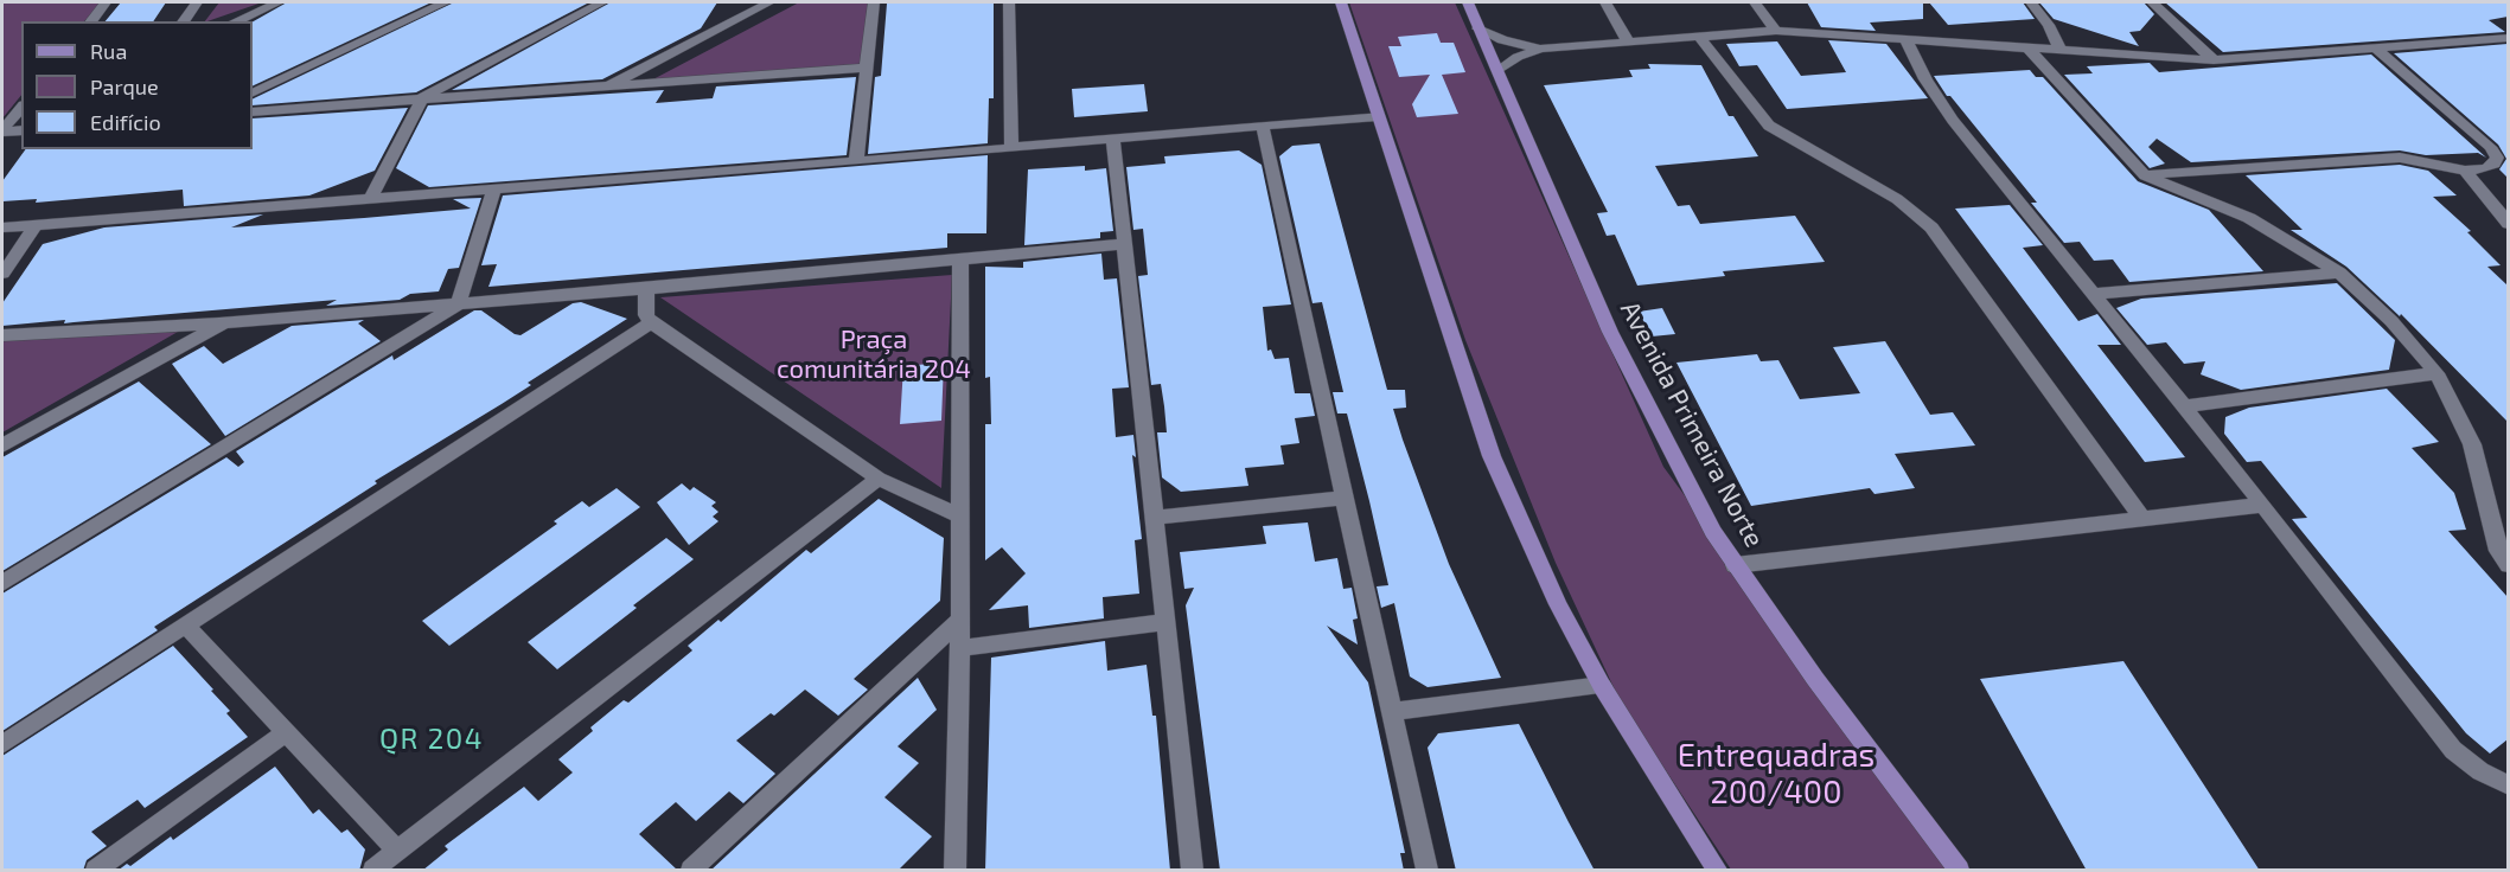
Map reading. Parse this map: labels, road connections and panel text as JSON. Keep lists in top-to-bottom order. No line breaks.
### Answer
{"streets":{"main road":["Avenida Primeira Norte"]},"districts":["QR 204"],"parks":["Praça comunitária 204","Entrequadras 200/400"],"legend":["Rua","Parque","Edifício"]}
